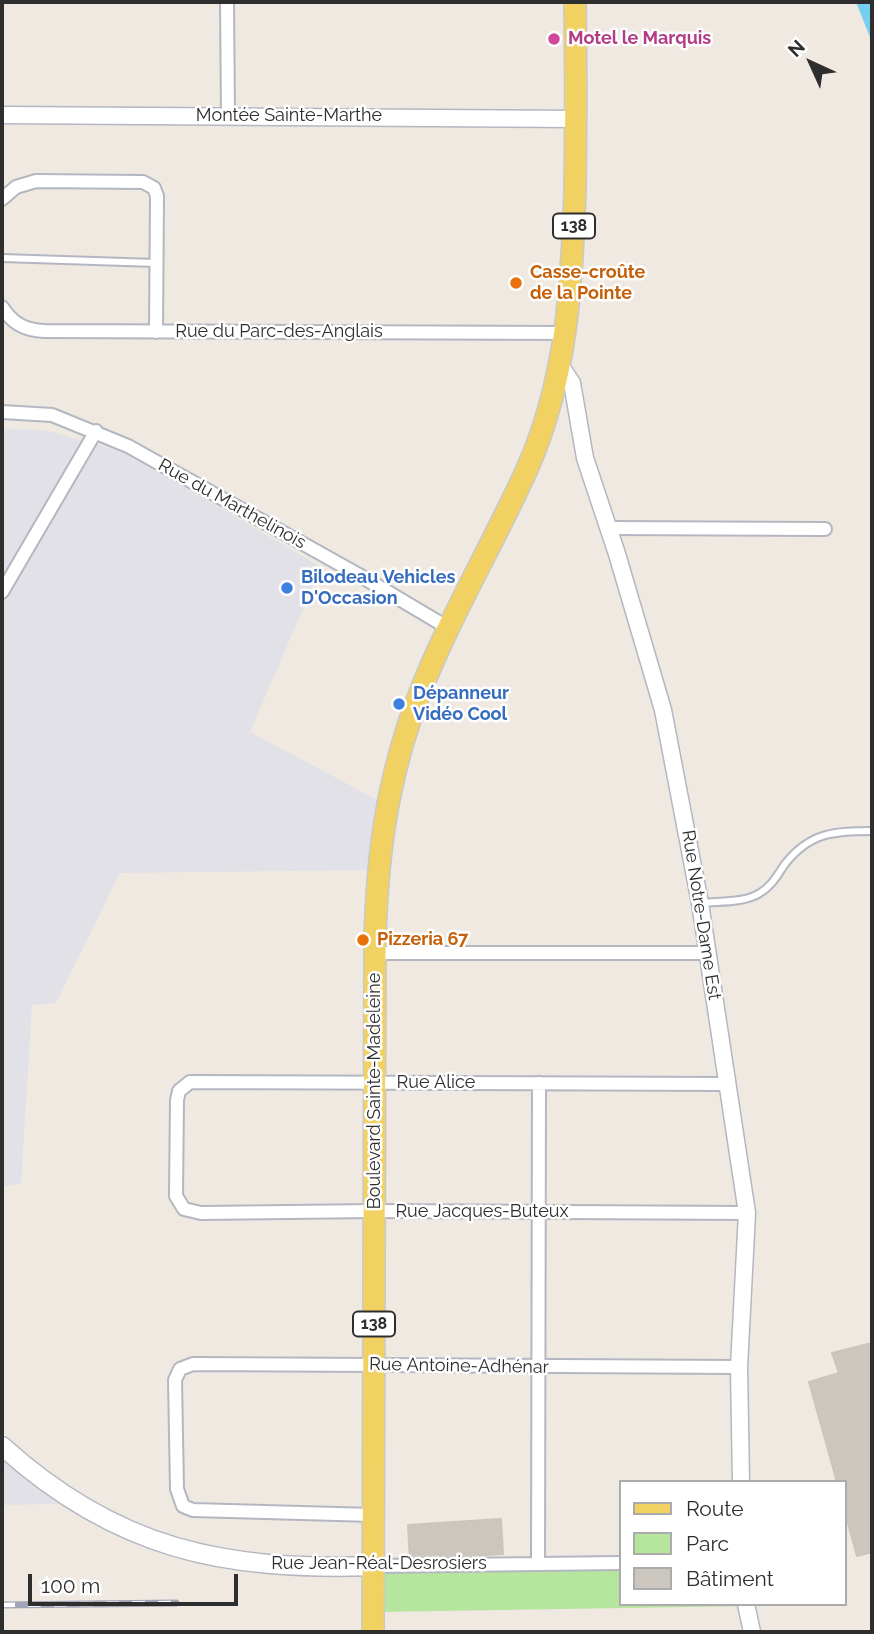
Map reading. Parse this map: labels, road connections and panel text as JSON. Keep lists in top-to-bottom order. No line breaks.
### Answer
{"streets":{"main road":["138","Boulevard Sainte-Madeleine","Rue Jean-Réal-Desrosiers"],"street":["Montée Sainte-Marthe","Rue du Parc-des-Anglais","Rue du Marthelinois","Rue Notre-Dame Est","Rue Alice","Rue Jacques-Buteux","Rue Antoine-Adhénar"]},"crossings":[["Montée Sainte-Marthe","138"],["138","Rue du Parc-des-Anglais"],["138","Boulevard Sainte-Madeleine"],["Rue du Parc-des-Anglais","Boulevard Sainte-Madeleine"],["Rue du Marthelinois","Boulevard Sainte-Madeleine"],["Rue Notre-Dame Est","Rue Alice"],["Rue Notre-Dame Est","Boulevard Sainte-Madeleine"],["Rue Notre-Dame Est","Rue Jacques-Buteux"],["Rue Notre-Dame Est","Rue Antoine-Adhénar"],["Rue Alice","Boulevard Sainte-Madeleine"],["Rue Alice","Rue Jacques-Buteux"],["Boulevard Sainte-Madeleine","Rue Jacques-Buteux"],["Boulevard Sainte-Madeleine","Rue Antoine-Adhénar"],["Boulevard Sainte-Madeleine","Rue Jean-Réal-Desrosiers"]],"places":["Motel le Marquis","Casse-croûte de la Pointe","Bilodeau Vehicles D'Occasion","Dépanneur Vidéo Cool","Pizzeria 67"],"legend":["Route","Parc","Bâtiment"],"scale_bar":"100 m","north":"top left"}
